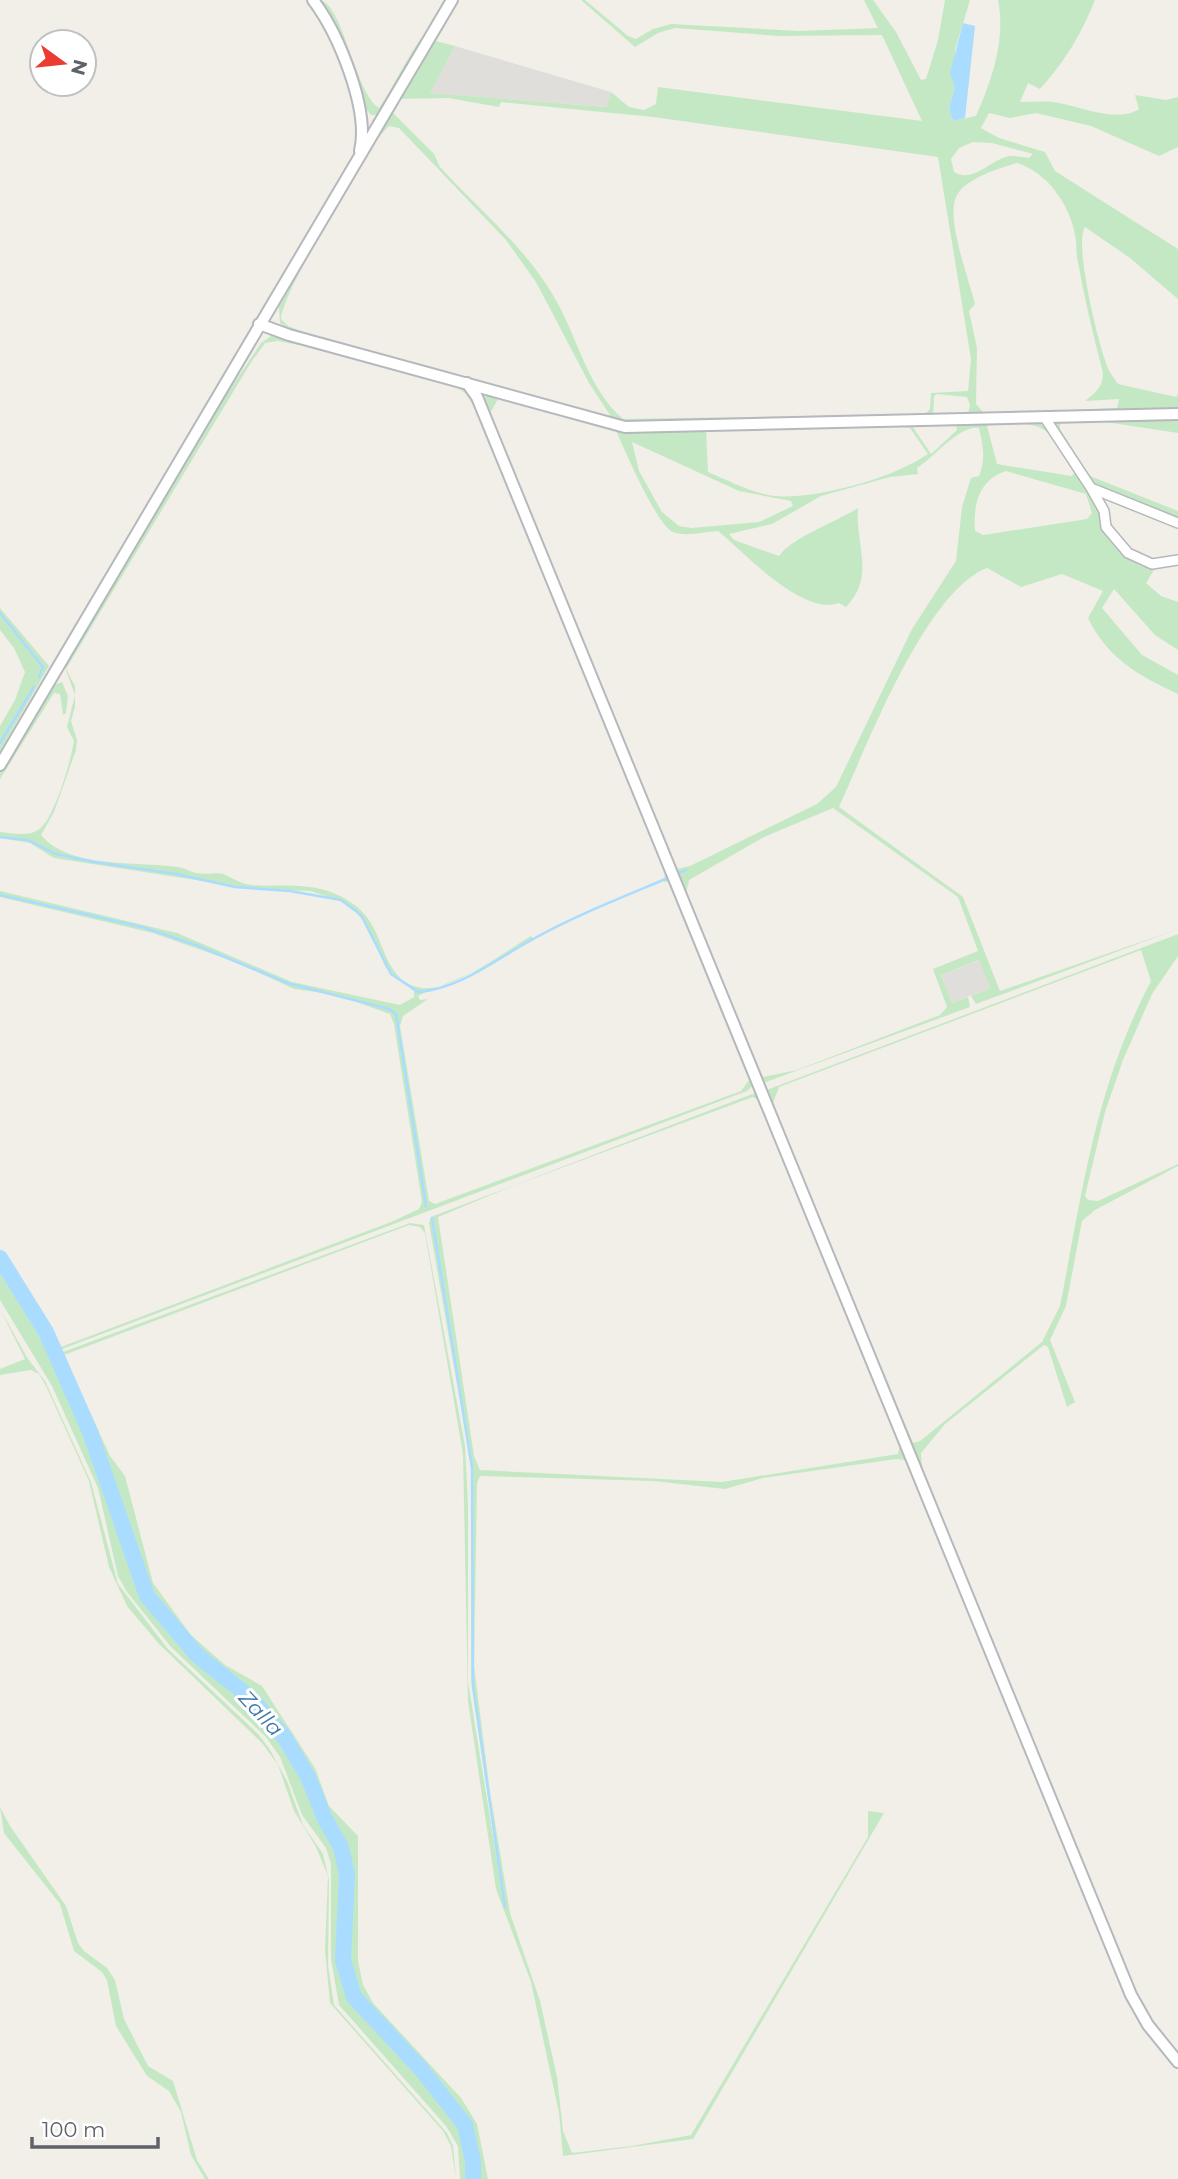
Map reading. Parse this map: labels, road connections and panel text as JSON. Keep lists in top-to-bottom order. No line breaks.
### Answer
{"water":["Zalla"],"scale_bar":"100 m","north":"right"}
